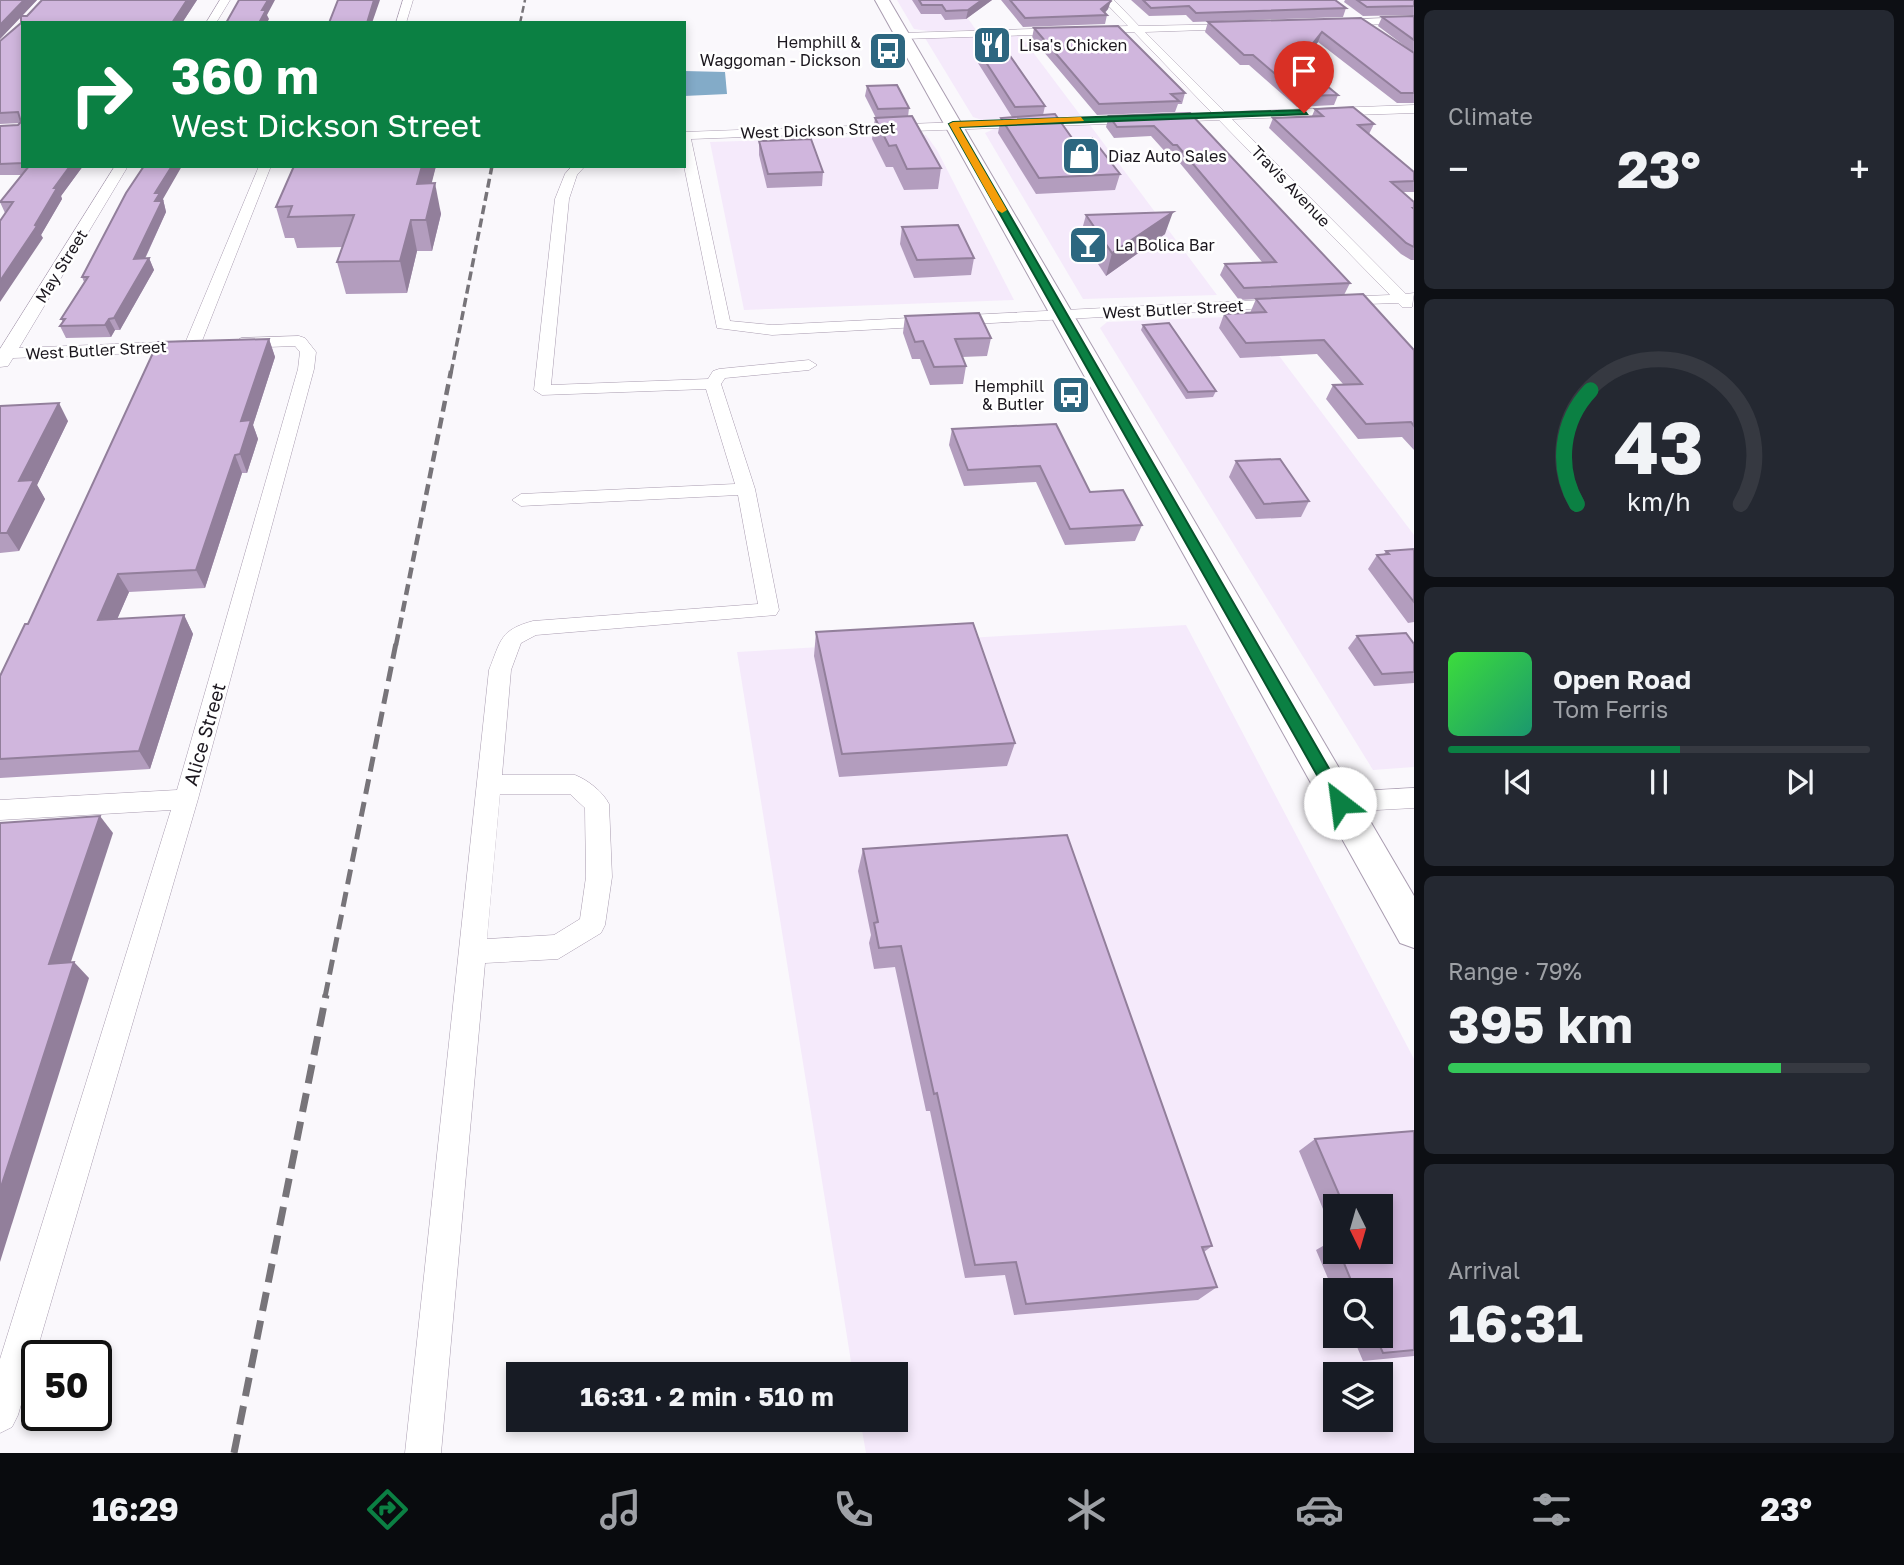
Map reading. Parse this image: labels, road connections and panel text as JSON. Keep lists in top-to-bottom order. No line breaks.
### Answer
{"streets":{"street":["West Dickson Street","Travis Avenue","May Street","West Butler Street","Alice Street"]},"crossings":[["West Dickson Street","Travis Avenue"],["May Street","West Butler Street"],["West Butler Street","Alice Street"]],"places":{"restaurant":["Lisa's Chicken"],"bus stop":["Hemphill & Waggoman - Dickson","Hemphill & Butler"],"shop":["Diaz Auto Sales"],"bar":["La Bolica Bar"]},"north":"bottom","page":{"tile":["Climate",["Range · 79%","395 km"],["Arrival","16:31"]],"turn":["360 m","West Dickson Street"],"heat":["−","23°","+"],"song":["Open Road","Tom Ferris"],"limit":"50","trip":"16:31 · 2 min · 510 m","tabs":["16:29","23°"],"gauge":["43","km/h"]}}
